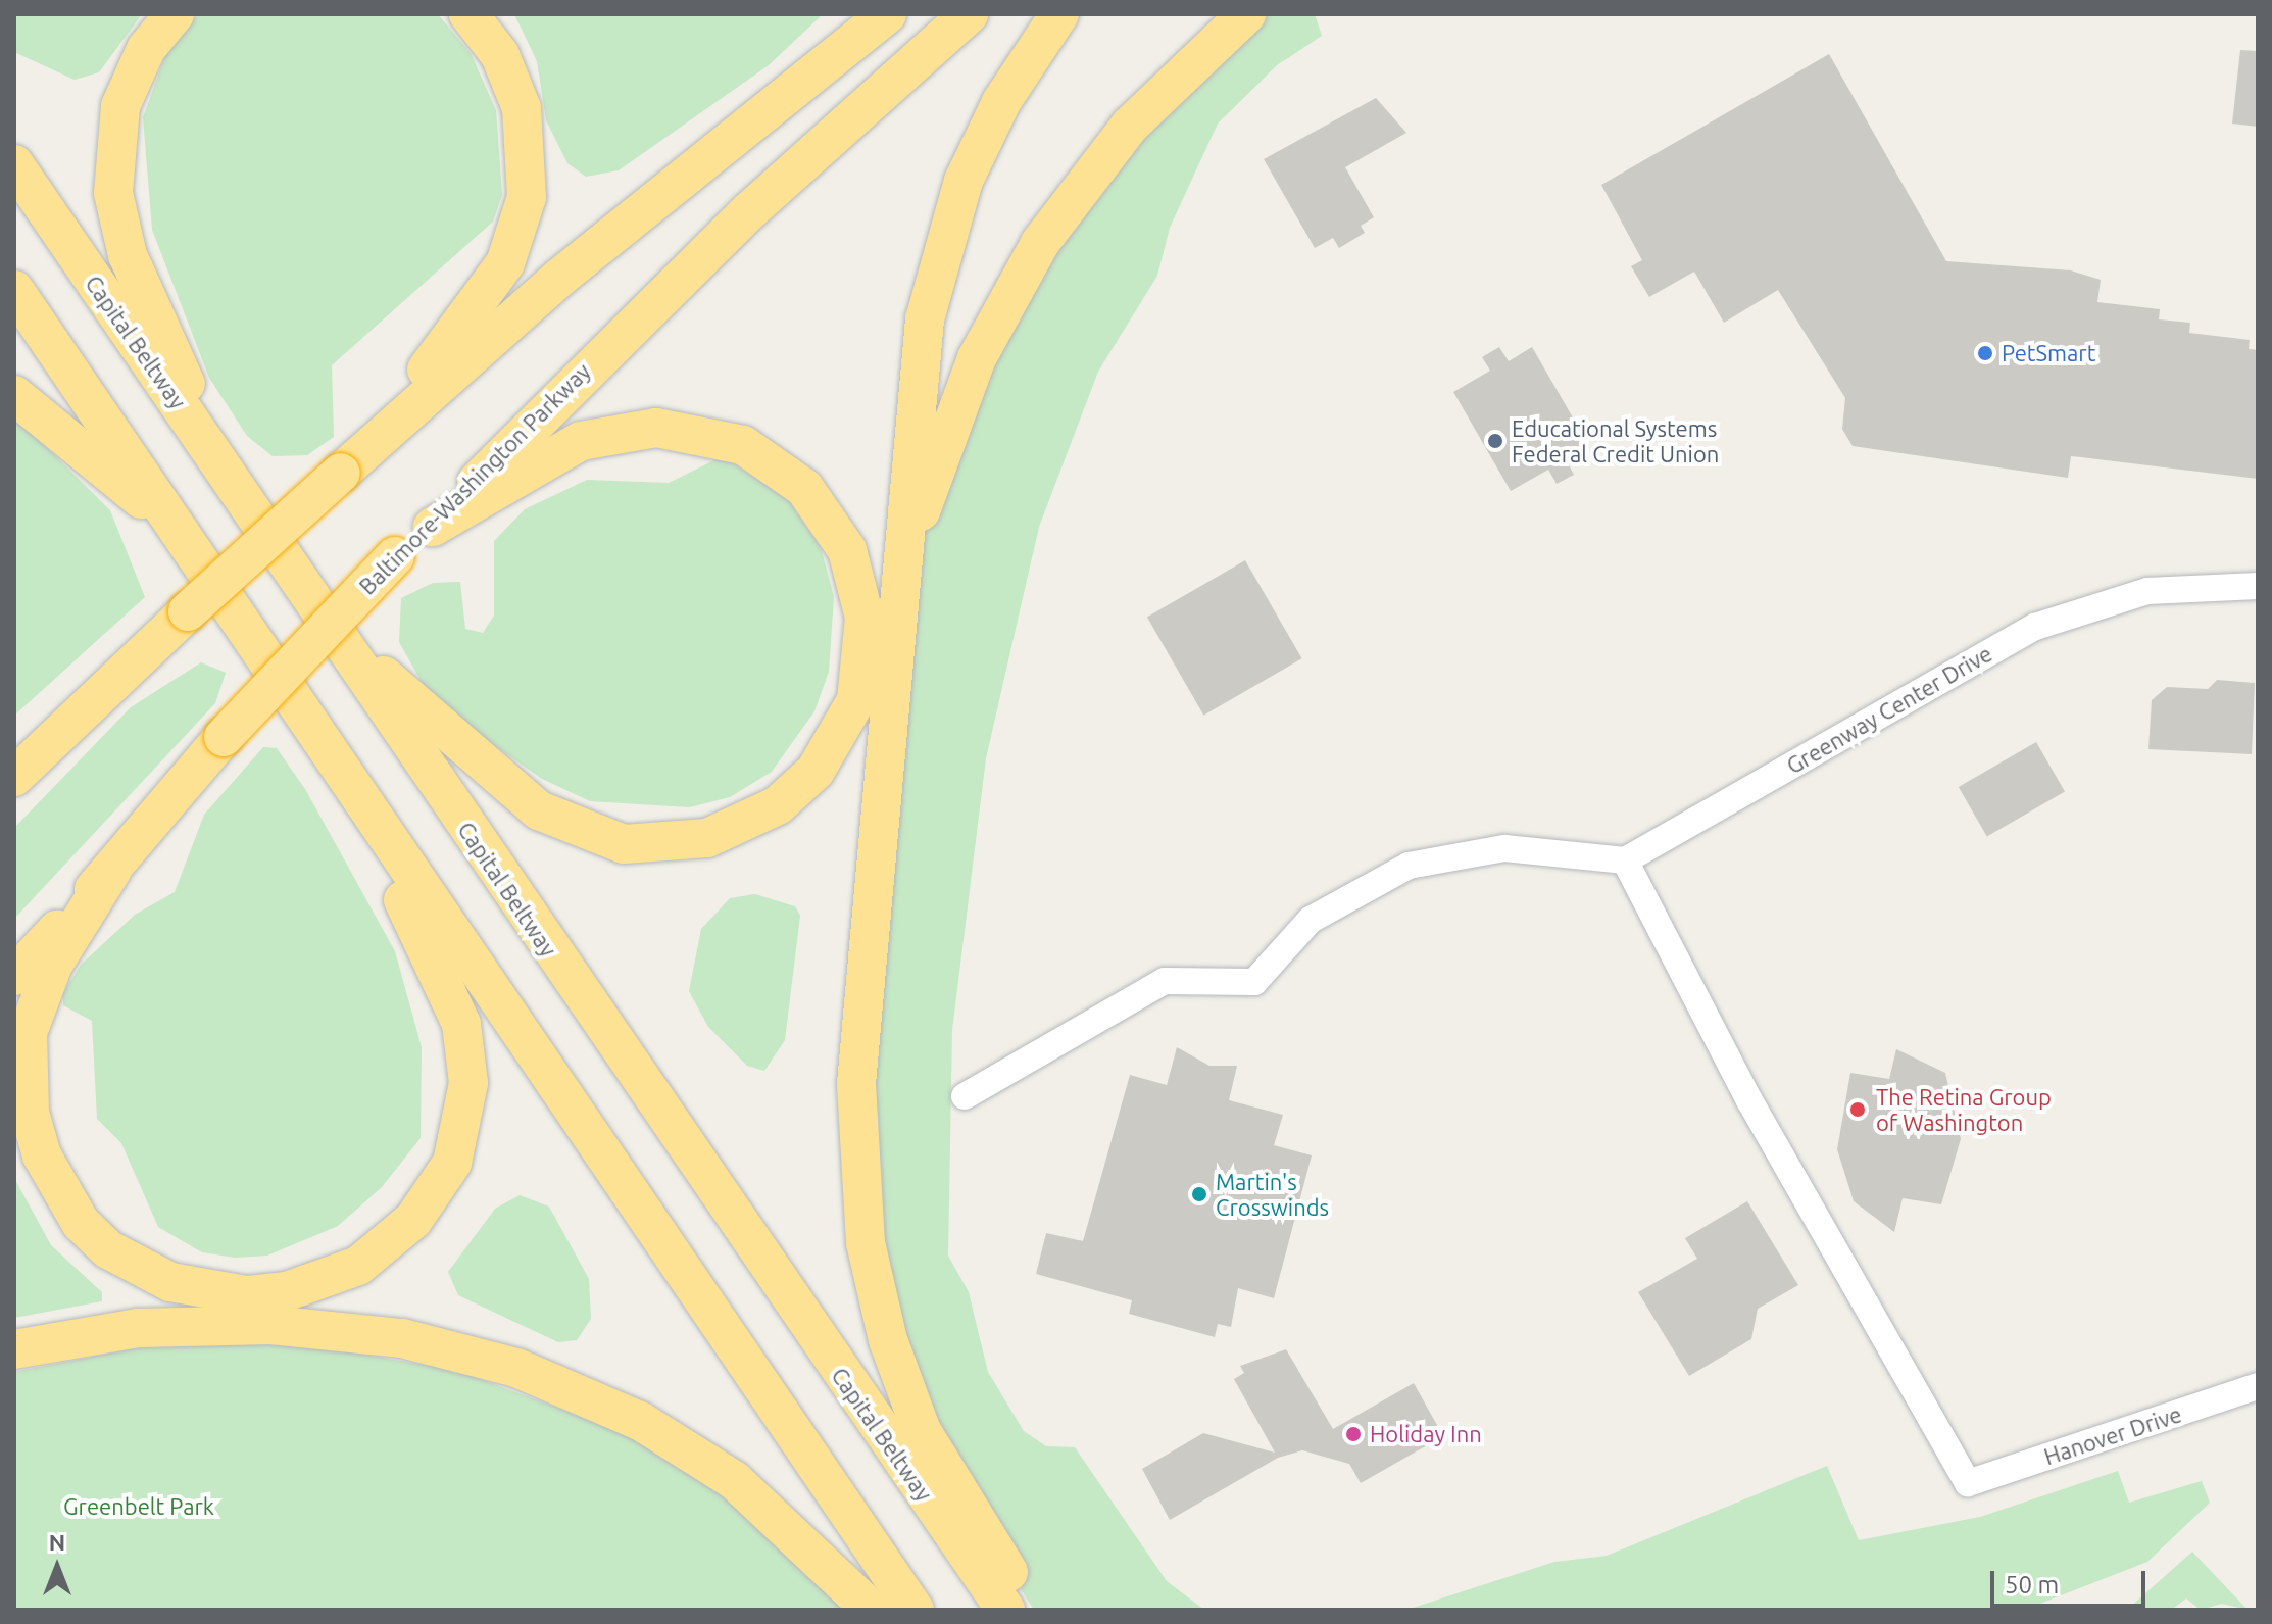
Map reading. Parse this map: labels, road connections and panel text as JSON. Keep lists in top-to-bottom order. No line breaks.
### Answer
{"streets":{"highway":["Capital Beltway","Baltimore-Washington Parkway"],"street":["Greenway Center Drive","Hanover Drive"]},"crossings":[["Greenway Center Drive","Hanover Drive"]],"parks":["Greenbelt Park"],"places":["PetSmart","Educational Systems Federal Credit Union","The Retina Group of Washington","Martin's Crosswinds","Holiday Inn"],"scale_bar":"50 m","north":"top"}
